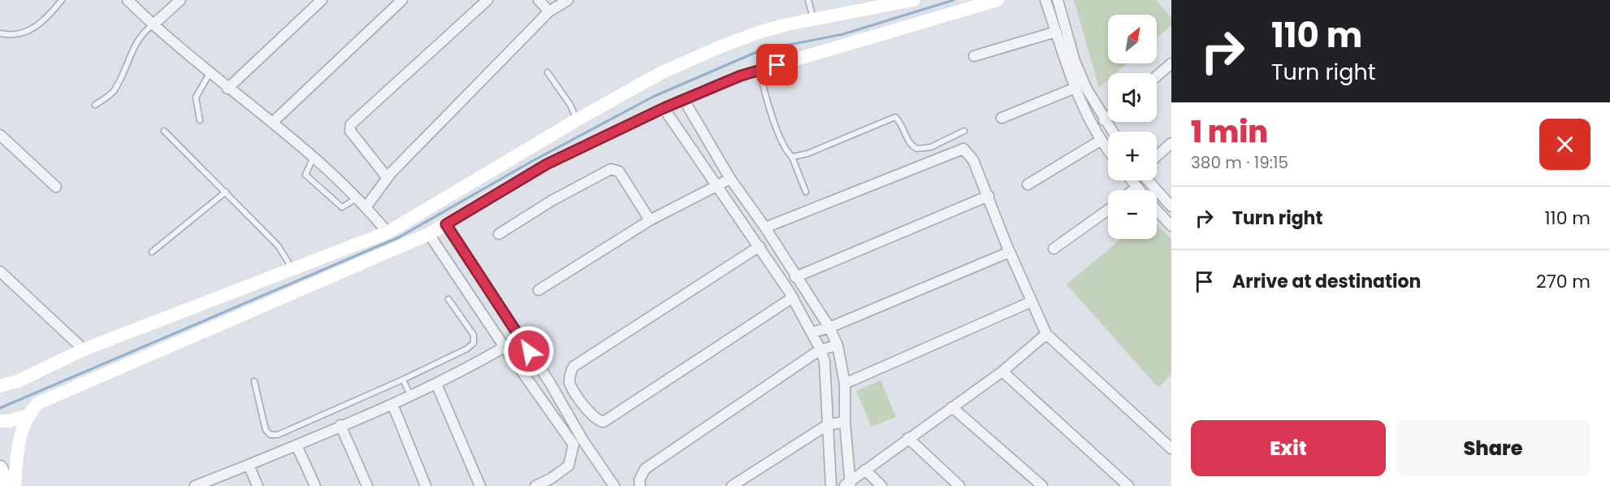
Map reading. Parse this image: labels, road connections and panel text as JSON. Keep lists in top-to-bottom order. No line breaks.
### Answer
{"north":"top right","page":{"turn":["110 m","Turn right"],"map_buttons":["+","−"],"heading":["1 min","380 m · 19:15"],"list":[{"name":"Turn right","value":"110 m"},{"name":"Arrive at destination","value":"270 m"}],"buttons":["Exit","Share"]}}
